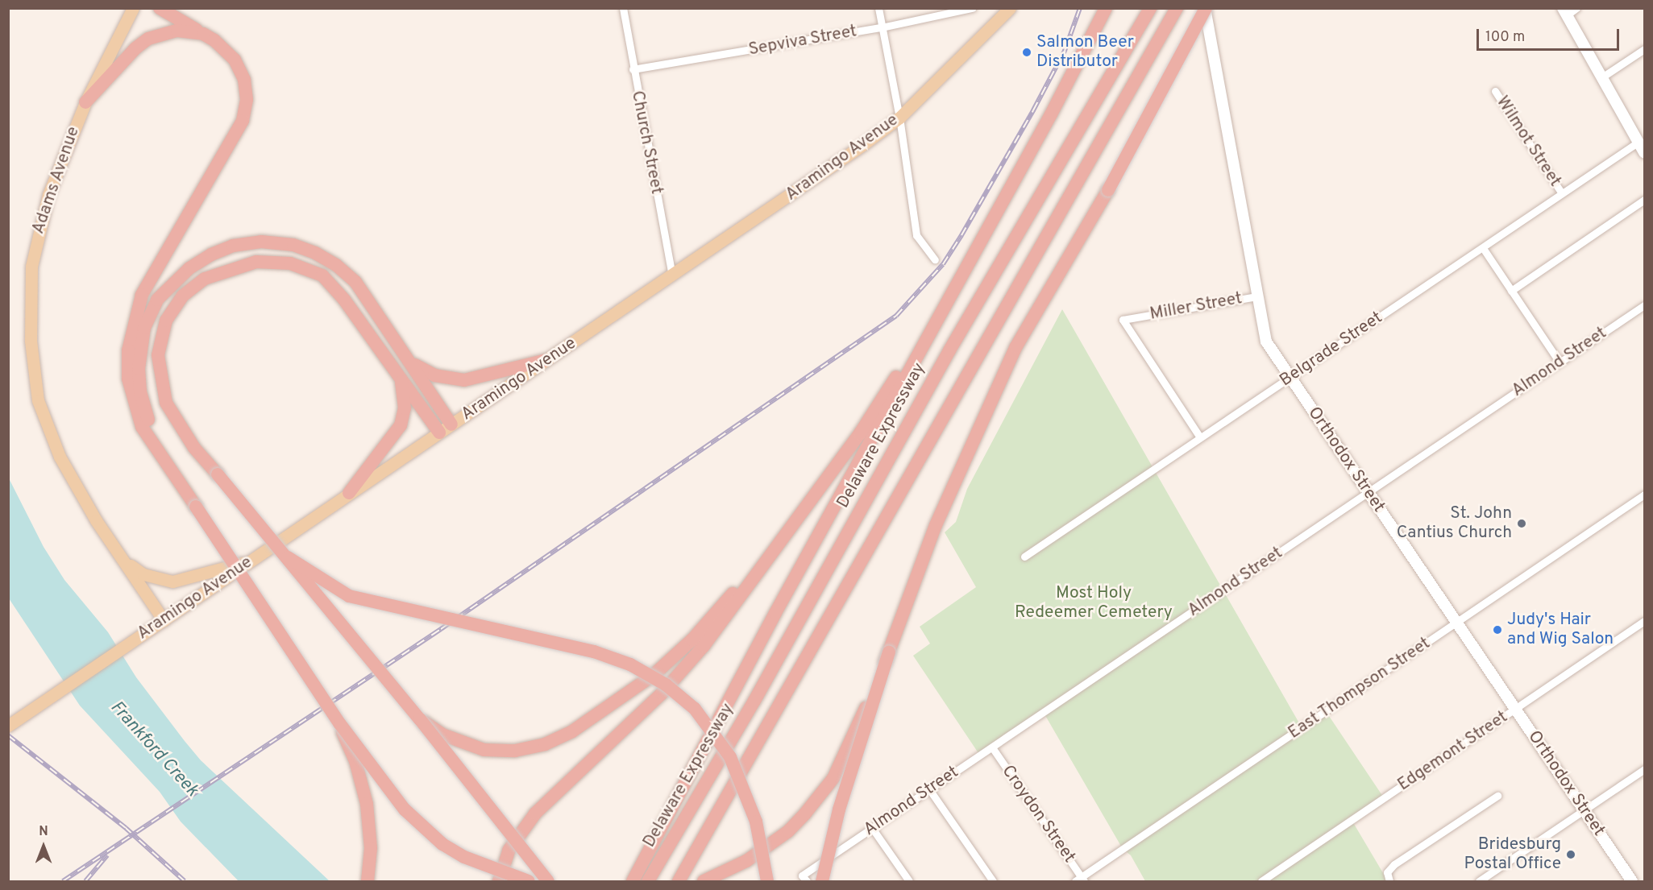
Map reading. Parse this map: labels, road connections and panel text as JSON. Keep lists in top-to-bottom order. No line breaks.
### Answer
{"streets":{"highway":["Delaware Expressway"],"main road":["Aramingo Avenue","Adams Avenue"],"street":["Sepviva Street","Wilmot Street","Church Street","Miller Street","Belgrade Street","Almond Street","Orthodox Street","East Thompson Street","Edgemont Street","Croydon Street"]},"crossings":[["Sepviva Street","Church Street"],["Wilmot Street","Belgrade Street"],["Church Street","Aramingo Avenue"],["Aramingo Avenue","Adams Avenue"],["Miller Street","Belgrade Street"],["Miller Street","Orthodox Street"],["Belgrade Street","Orthodox Street"],["Almond Street","Orthodox Street"],["Almond Street","Croydon Street"],["Orthodox Street","East Thompson Street"],["Orthodox Street","Edgemont Street"],["East Thompson Street","Croydon Street"]],"water":["Frankford Creek"],"parks":["Most Holy Redeemer Cemetery"],"places":["Salmon Beer Distributor","St. John Cantius Church","Judy's Hair and Wig Salon","Bridesburg Postal Office"],"scale_bar":"100 m","north":"top"}
